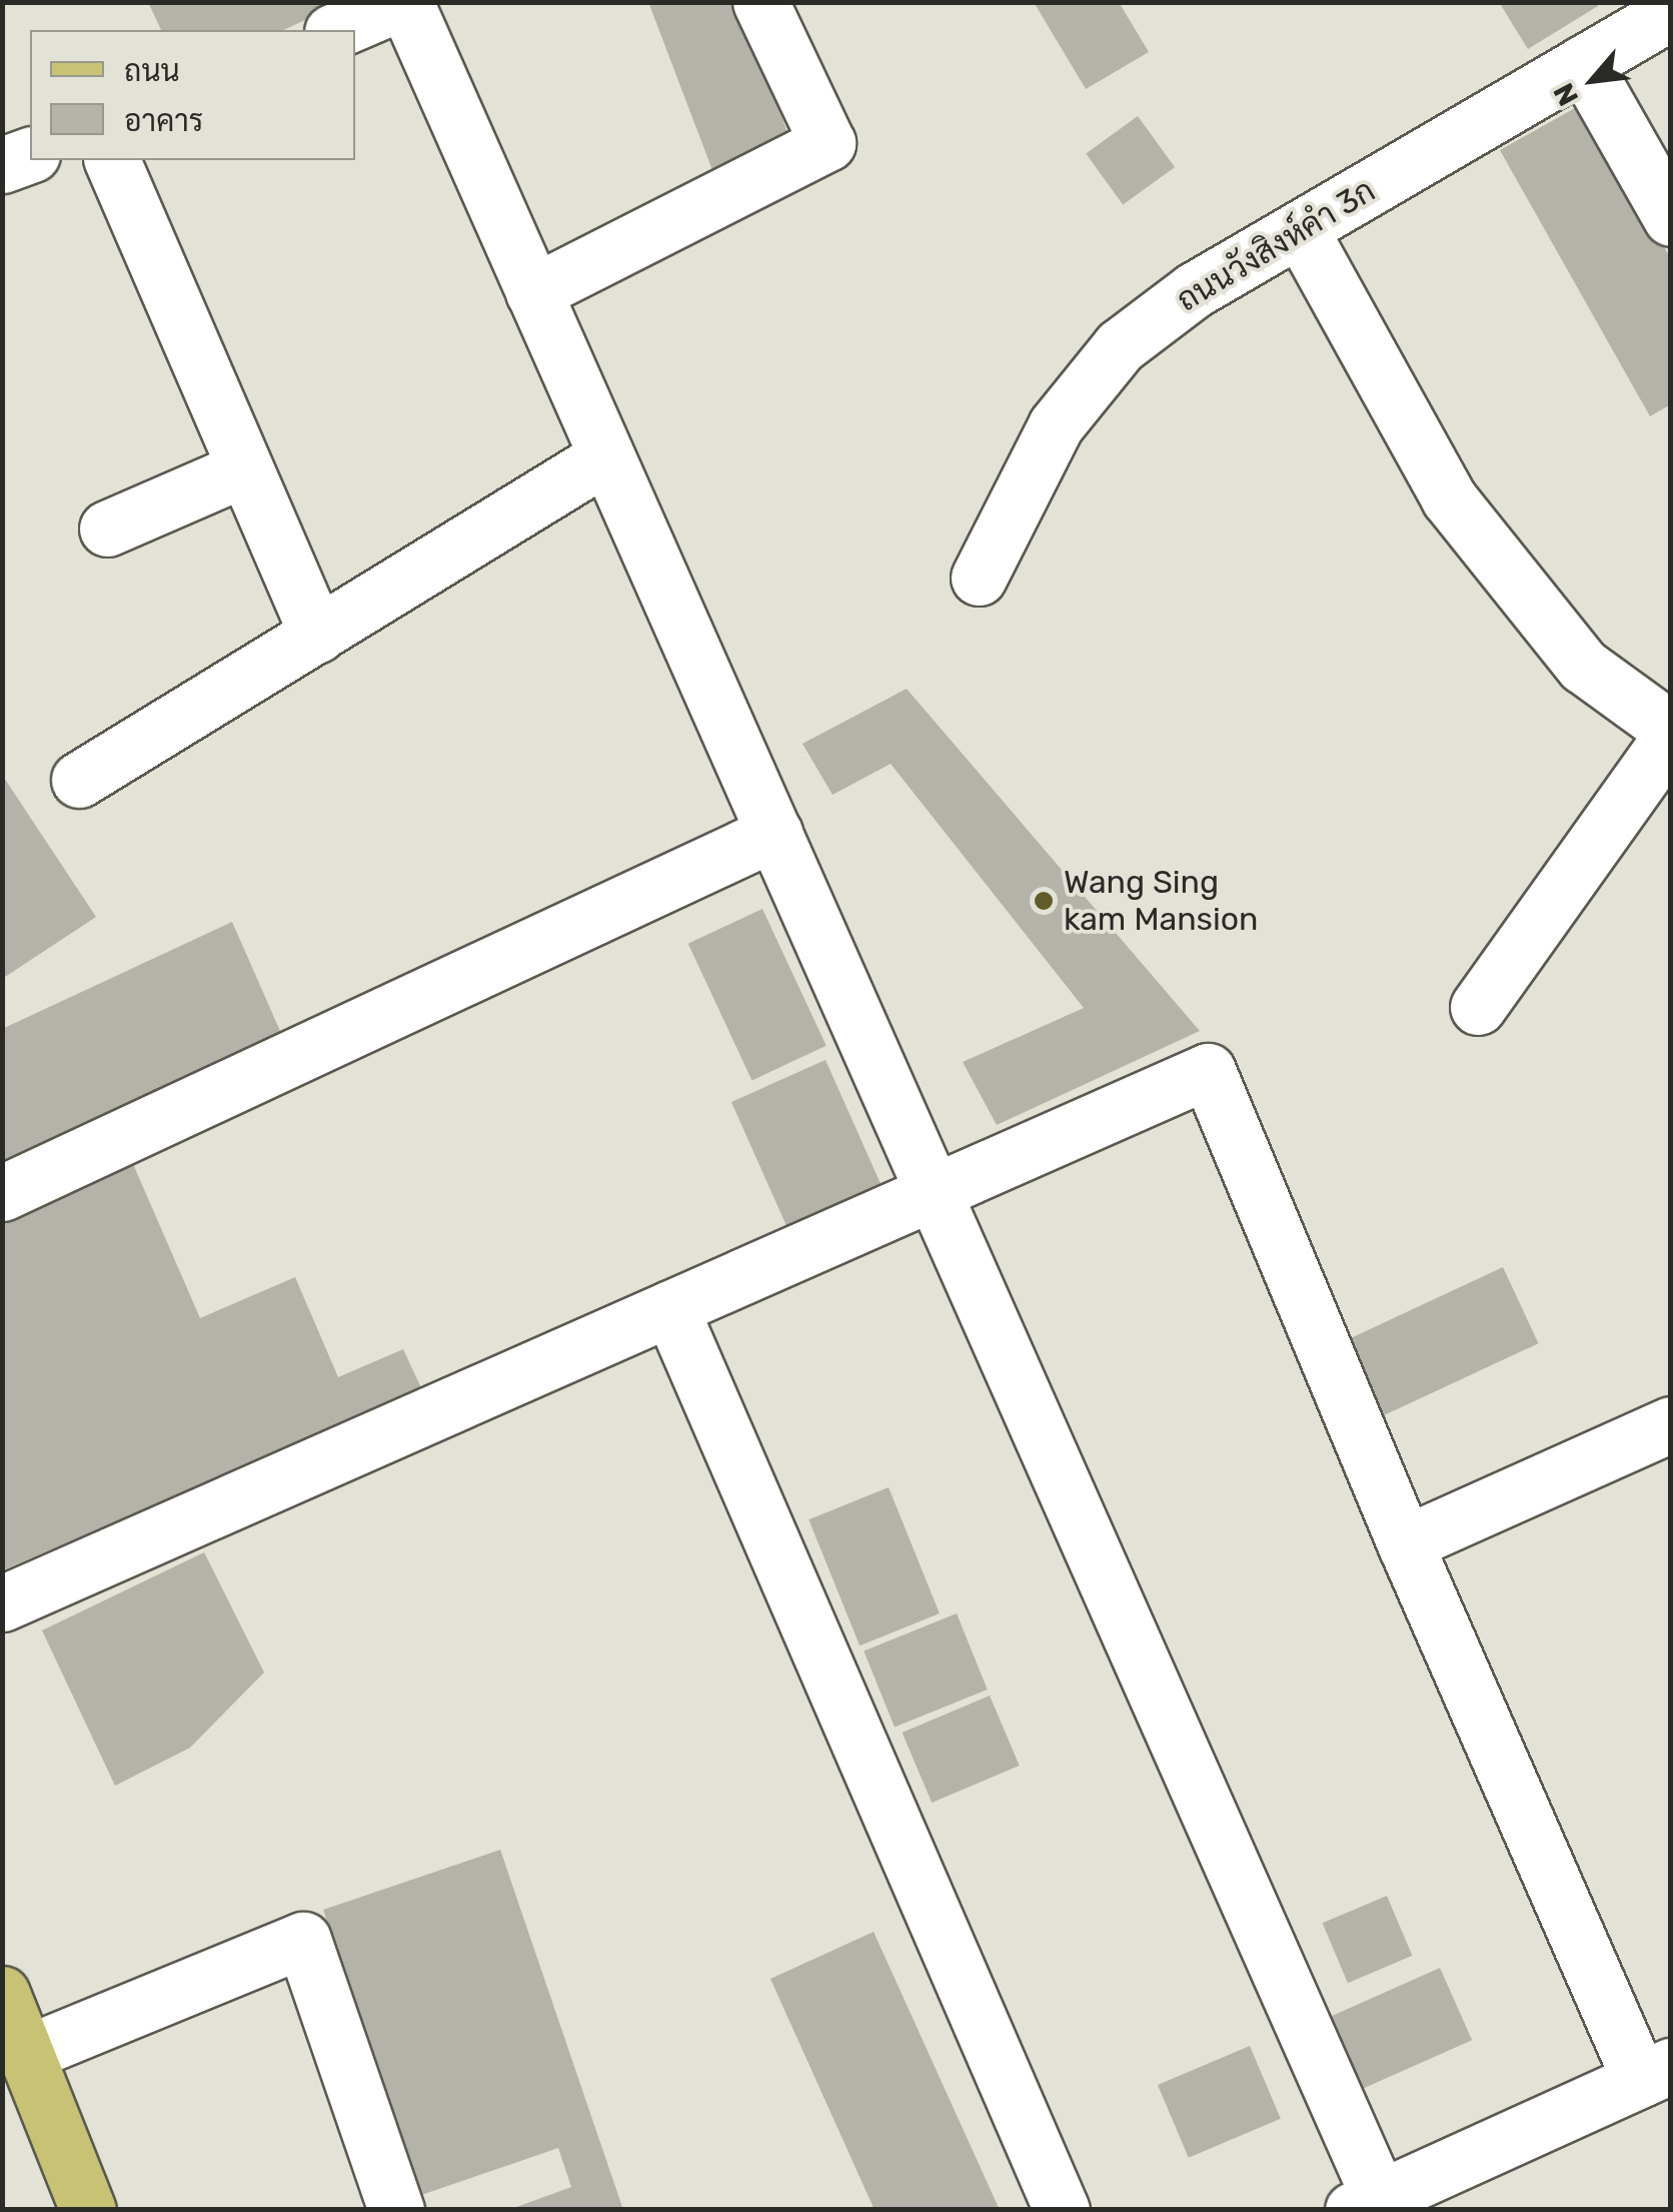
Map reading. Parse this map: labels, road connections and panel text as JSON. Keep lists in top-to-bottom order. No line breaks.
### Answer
{"streets":{"street":["ถนนวังสิงห์คำ 3ก"]},"places":["Wang Sing kam Mansion"],"legend":["ถนน","อาคาร"],"north":"bottom left"}
